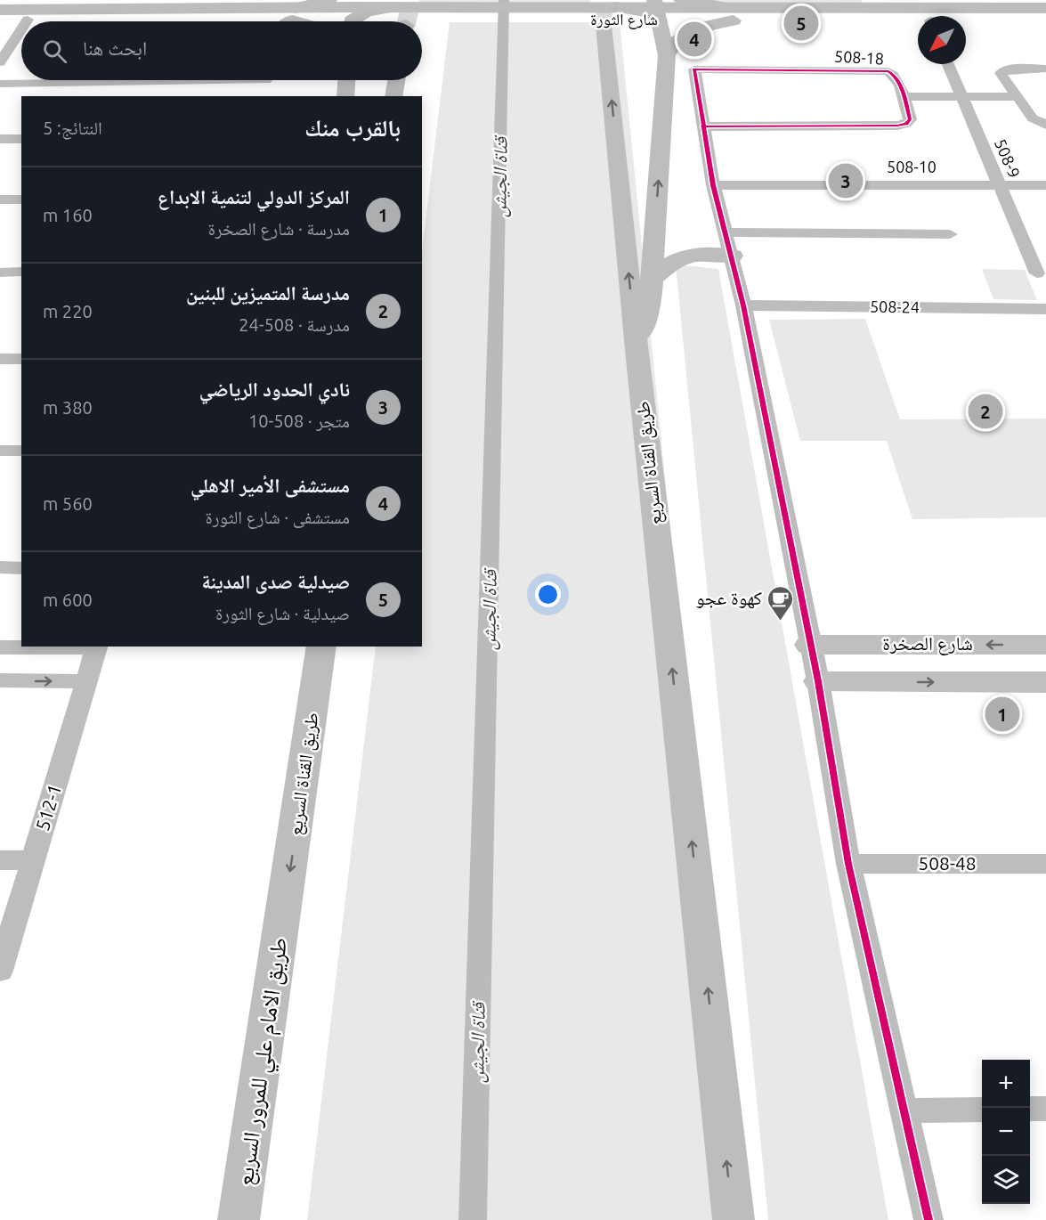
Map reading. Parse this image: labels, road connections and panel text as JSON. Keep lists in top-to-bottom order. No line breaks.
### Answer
{"streets":{"main road":["شارع الثورة","طريق القناة السريع","طريق الامام علي للمرور السريع"],"street":["508-18","508-9","508-10","508-24","شارع الصخرة","512-1","508-48"]},"crossings":[["شارع الثورة","طريق القناة السريع"],["508-9","508-10"],["طريق القناة السريع","طريق الامام علي للمرور السريع"]],"water":["قناة الجيش"],"places":{"cafe":["كهوة عجو"]},"north":"bottom left","page":{"pins":["5","4","3","2","1"],"search":"ابحث هنا","heading":["بالقرب منك","النتائج: 5"],"list":[{"mark":"1","name":"المركز الدولي لتنمية الابداع","note":"مدرسة · شارع الصخرة","value":"160 m"},{"mark":"2","name":"مدرسة المتميزين للبنين","note":"مدرسة · 508-24","value":"220 m"},{"mark":"3","name":"نادي الحدود الرياضي","note":"متجر · 508-10","value":"380 m"},{"mark":"4","name":"مستشفى الأمير الاهلي","note":"مستشفى · شارع الثورة","value":"560 m"},{"mark":"5","name":"صيدلية صدى المدينة","note":"صيدلية · شارع الثورة","value":"600 m"}],"map_buttons":["+","−"]}}
